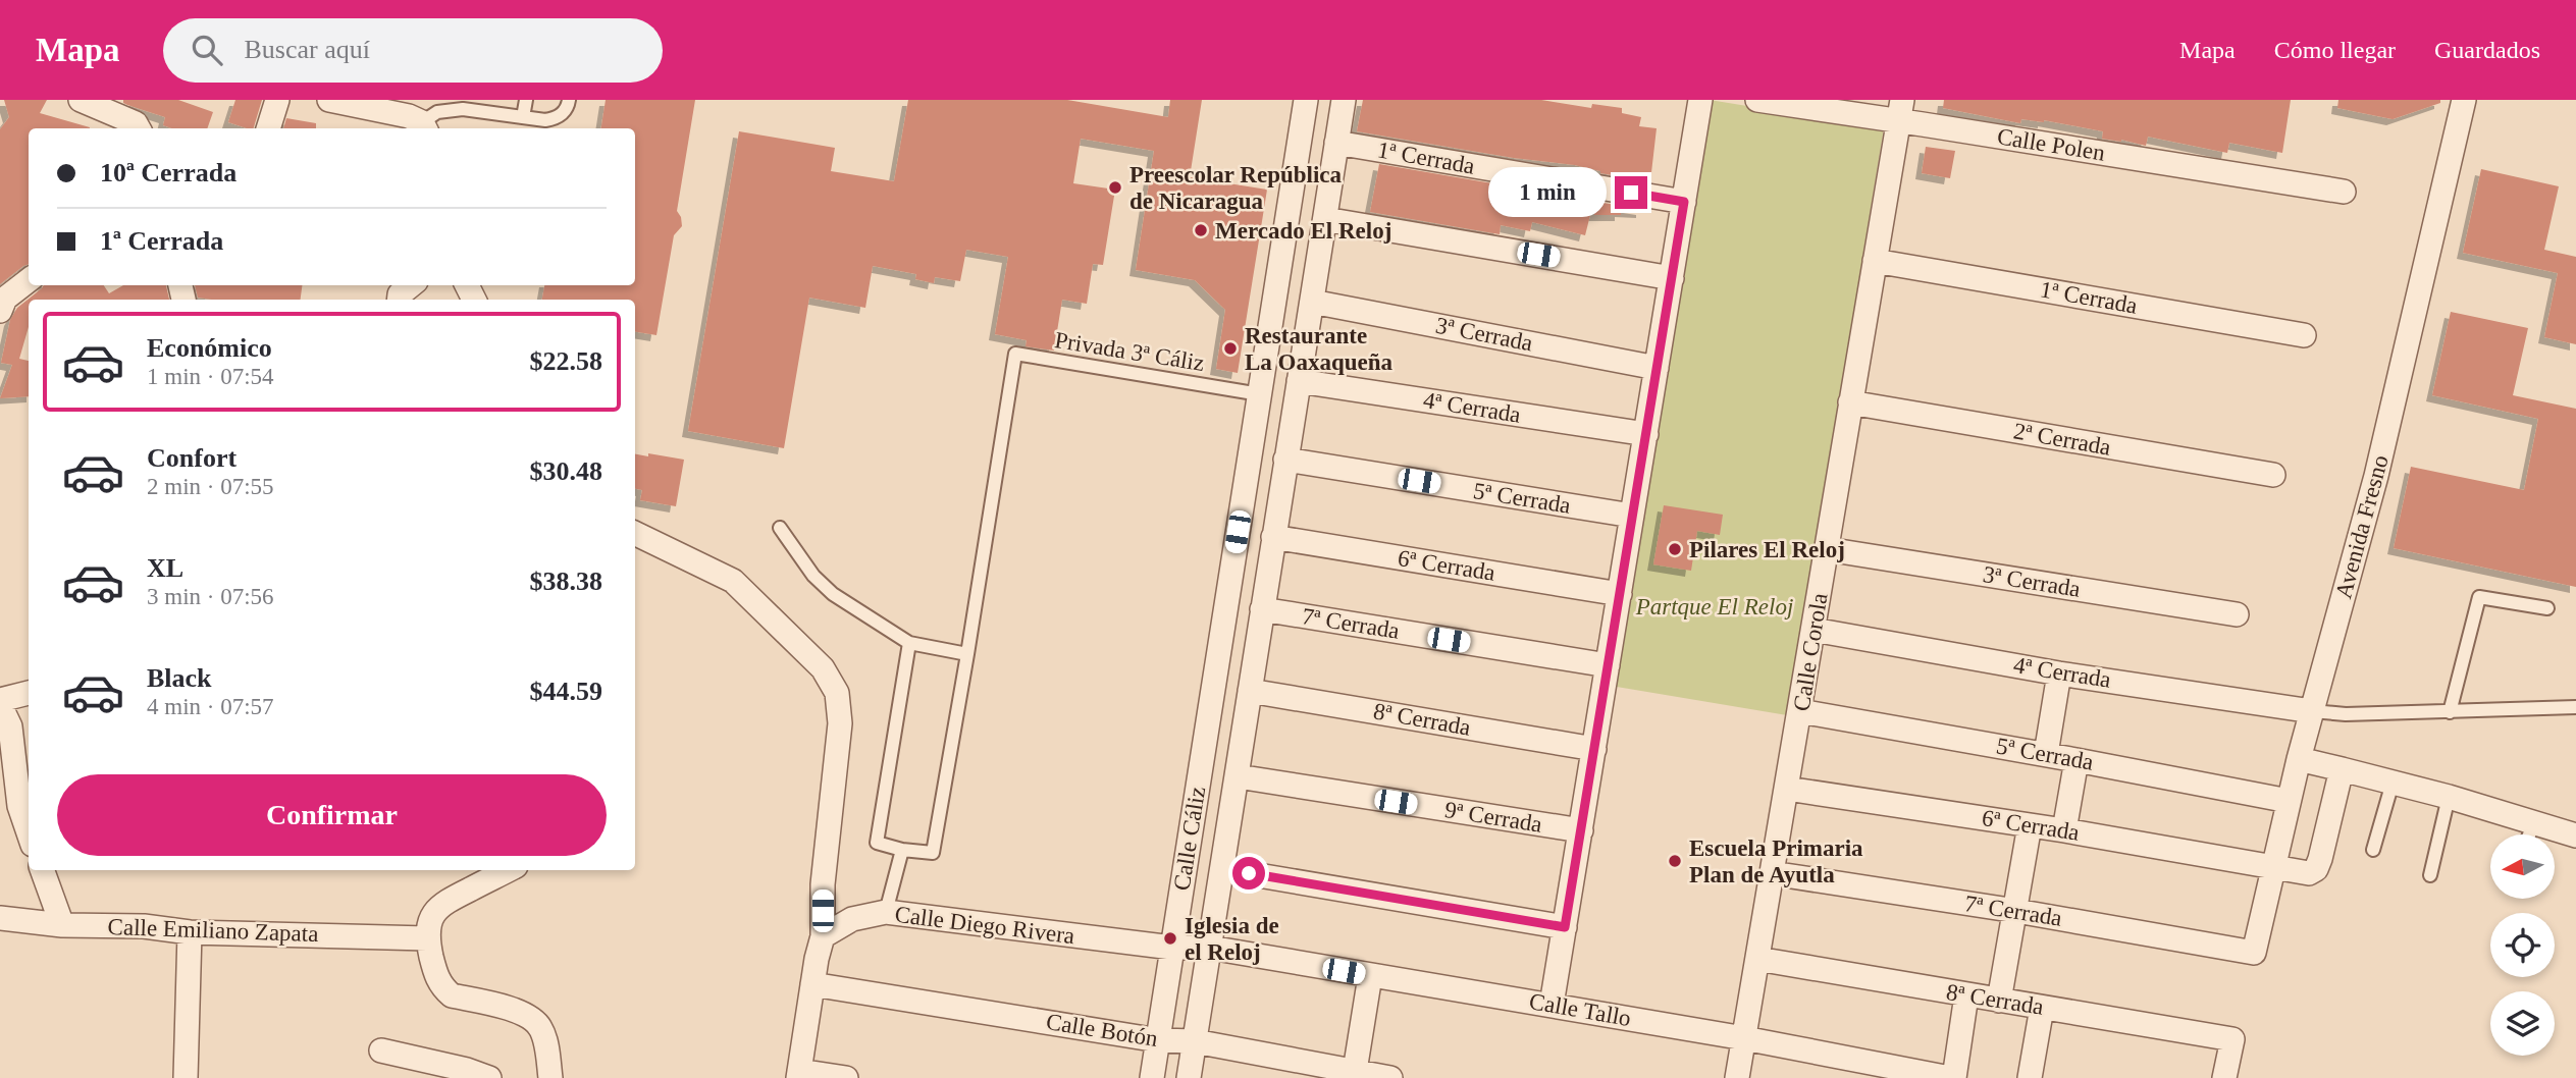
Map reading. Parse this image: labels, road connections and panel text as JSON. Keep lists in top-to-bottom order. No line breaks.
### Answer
{"streets":{"street":["Calle Polen","1ª Cerrada","3ª Cerrada","4ª Cerrada","2ª Cerrada","5ª Cerrada","Avenida Fresno","6ª Cerrada","7ª Cerrada","Calle Corola","8ª Cerrada","9ª Cerrada","Calle Cáliz","Calle Diego Rivera","Calle Emiliano Zapata","Calle Tallo","Calle Botón"],"lane":["Privada 3ª Cáliz"]},"crossings":[["Calle Polen","Calle Corola"],["1ª Cerrada","Calle Corola"],["1ª Cerrada","Calle Cáliz"],["3ª Cerrada","Calle Corola"],["3ª Cerrada","Calle Cáliz"],["Privada 3ª Cáliz","Calle Cáliz"],["4ª Cerrada","Avenida Fresno"],["4ª Cerrada","Calle Corola"],["4ª Cerrada","Calle Cáliz"],["2ª Cerrada","Calle Corola"],["5ª Cerrada","Avenida Fresno"],["5ª Cerrada","Calle Corola"],["5ª Cerrada","Calle Cáliz"],["Avenida Fresno","6ª Cerrada"],["Avenida Fresno","7ª Cerrada"],["6ª Cerrada","Calle Corola"],["6ª Cerrada","Calle Cáliz"],["7ª Cerrada","Calle Corola"],["7ª Cerrada","Calle Cáliz"],["Calle Corola","8ª Cerrada"],["Calle Corola","Calle Tallo"],["8ª Cerrada","Calle Cáliz"],["9ª Cerrada","Calle Cáliz"],["Calle Cáliz","Calle Diego Rivera"],["Calle Cáliz","Calle Tallo"],["Calle Cáliz","Calle Botón"],["Calle Diego Rivera","Calle Tallo"]],"parks":["Partque El Reloj"],"places":["Preescolar República de Nicaragua","Mercado El Reloj","Restaurante La Oaxaqueña","Pilares El Reloj","Escuela Primaria Plan de Ayutla","Iglesia de el Reloj"],"north":"left","page":{"header":"Mapa","search":"Buscar aquí","nav":["Mapa","Cómo llegar","Guardados"],"banner":["10ª Cerrada","1ª Cerrada"],"bubble":"1 min","list":[{"name":"Económico","note":"1 min · 07:54","value":"$22.58"},{"name":"Confort","note":"2 min · 07:55","value":"$30.48"},{"name":"XL","note":"3 min · 07:56","value":"$38.38"},{"name":"Black","note":"4 min · 07:57","value":"$44.59"}],"buttons":"Confirmar"}}
